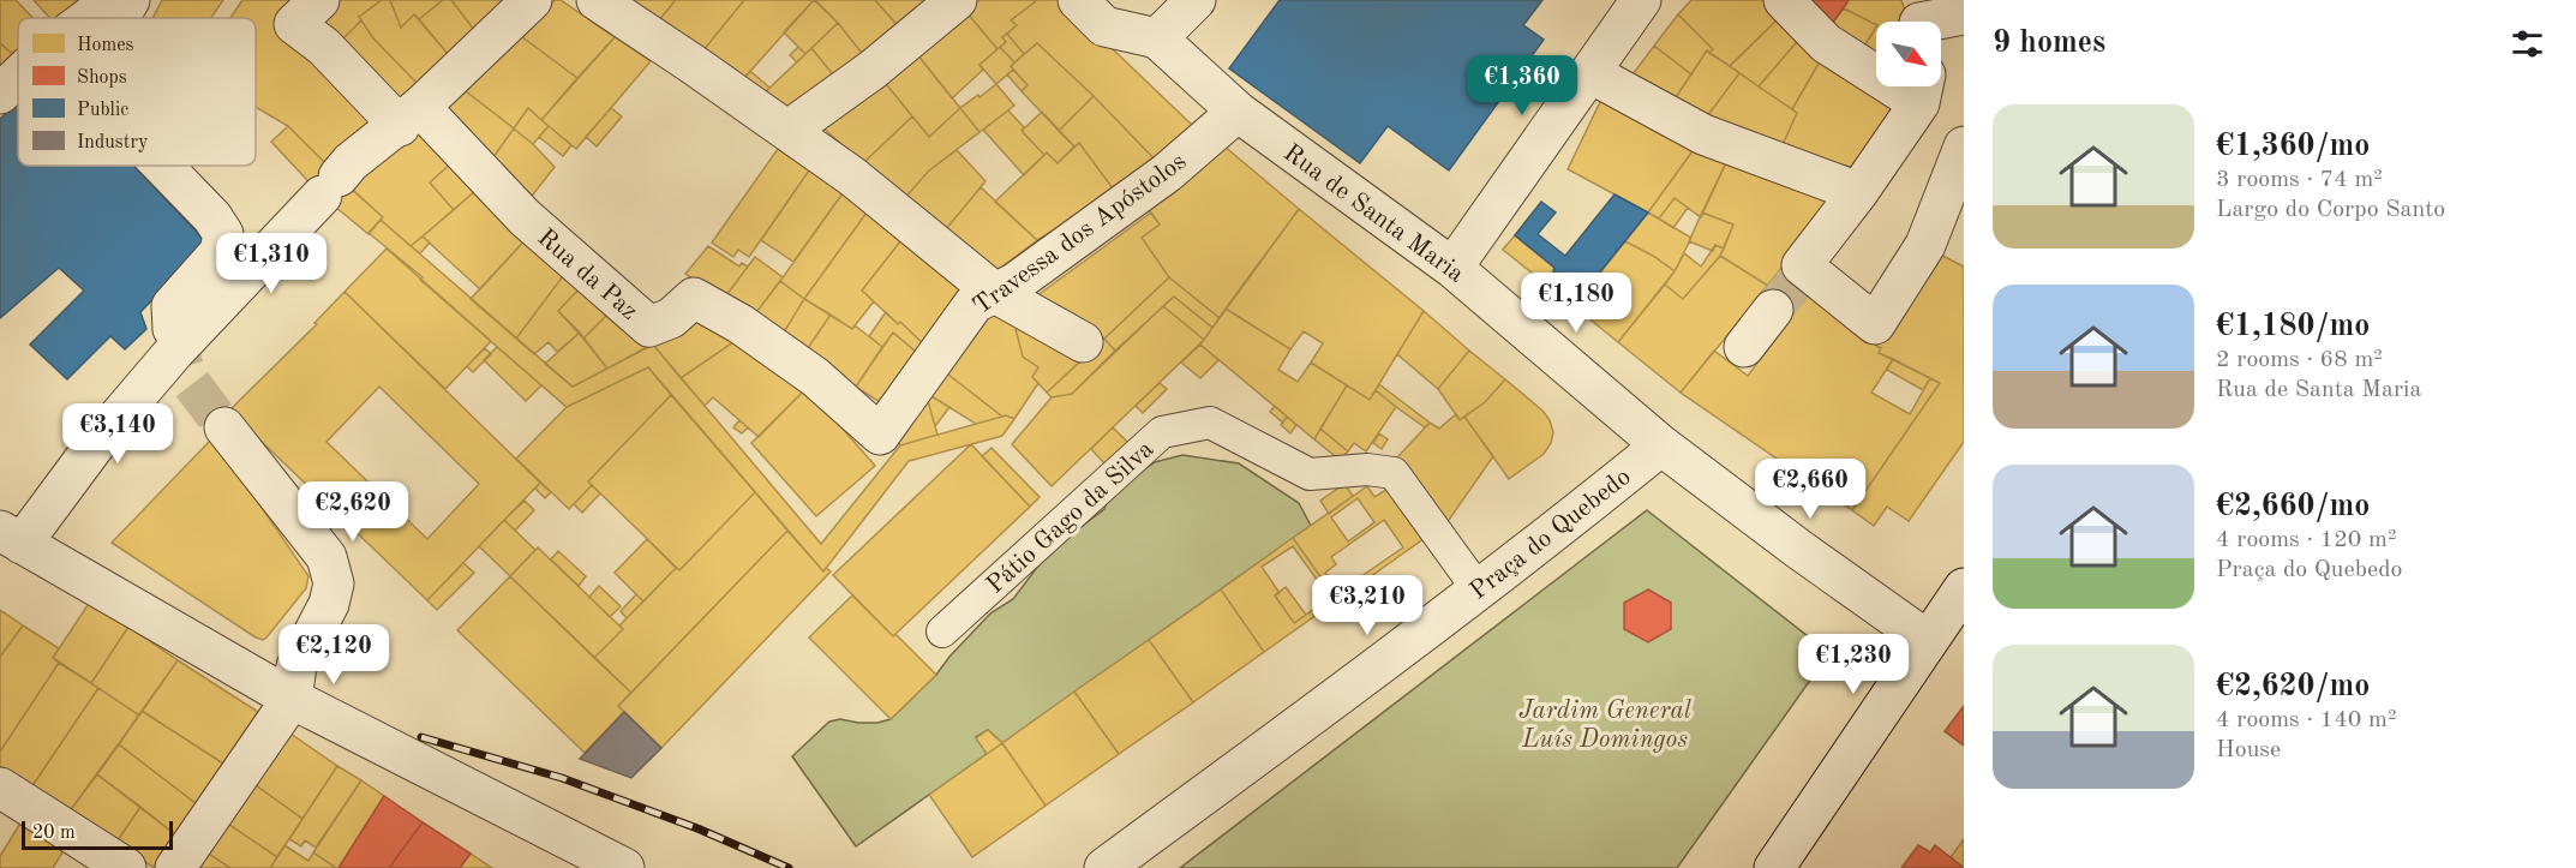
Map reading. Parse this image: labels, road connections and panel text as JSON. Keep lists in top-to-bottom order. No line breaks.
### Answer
{"streets":{"street":["Rua de Santa Maria","Travessa dos Apóstolos","Rua da Paz","Praça do Quebedo"],"lane":["Pátio Gago da Silva"]},"crossings":[["Rua de Santa Maria","Travessa dos Apóstolos"],["Rua de Santa Maria","Praça do Quebedo"],["Travessa dos Apóstolos","Rua da Paz"],["Pátio Gago da Silva","Praça do Quebedo"]],"parks":["Jardim General Luís Domingos"],"legend":["Homes","Shops","Public","Industry"],"scale_bar":"20 m","north":"bottom right","page":{"heading":"9 homes","price":["€1,360","€1,310","€1,180","€3,140","€2,660","€2,620","€3,210","€2,120","€1,230"],"list":[{"name":"€1,360/mo","note":"3 rooms · 74 m² · Largo do Corpo Santo"},{"name":"€1,180/mo","note":"2 rooms · 68 m² · Rua de Santa Maria"},{"name":"€2,660/mo","note":"4 rooms · 120 m² · Praça do Quebedo"},{"name":"€2,620/mo","note":"4 rooms · 140 m² · House"}],"scale":"20 m"}}
